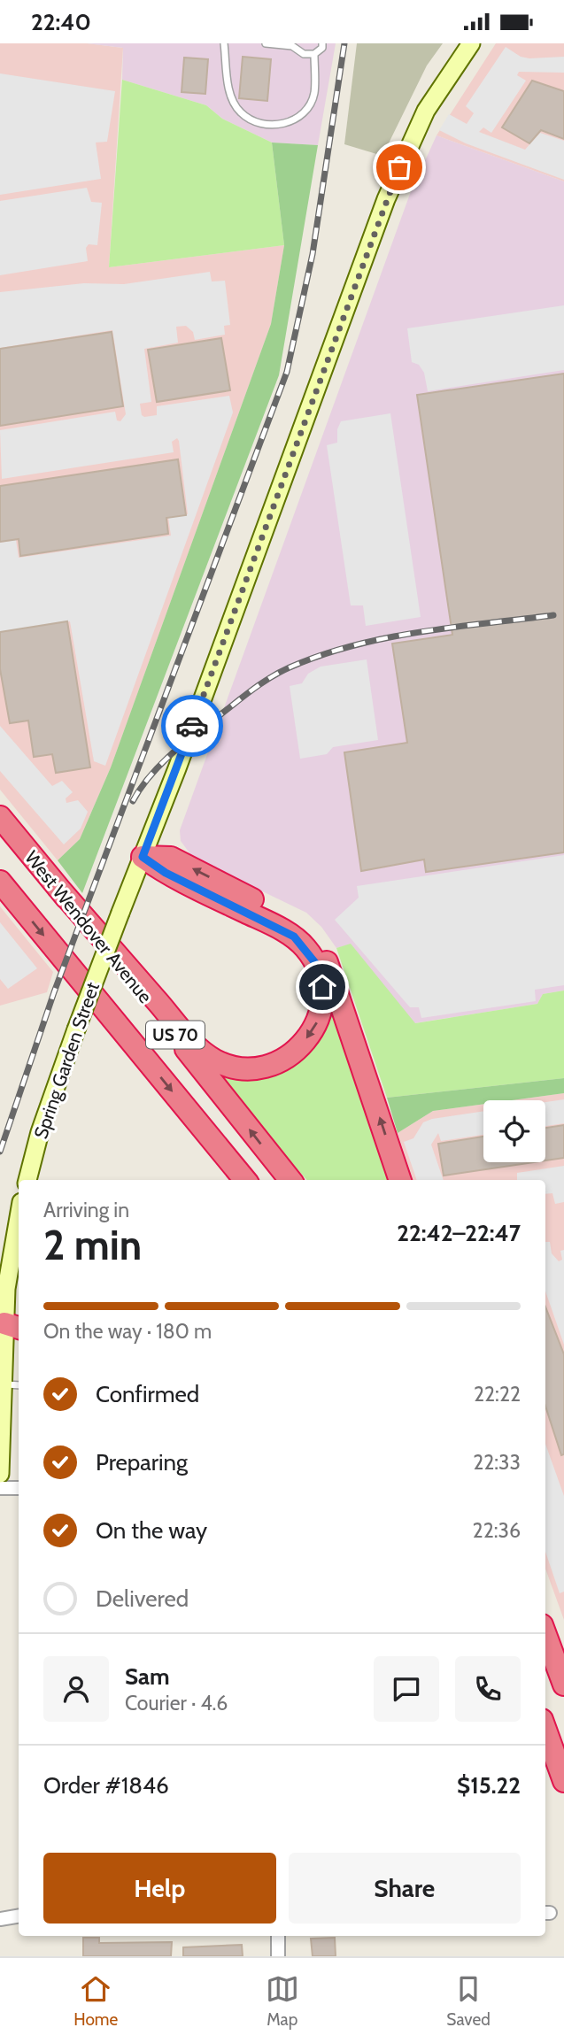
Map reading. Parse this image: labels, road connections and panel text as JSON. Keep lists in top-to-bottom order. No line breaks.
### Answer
{"streets":{"highway":["West Wendover Avenue","US 70"],"main road":["Spring Garden Street"]},"page":{"status":"22:40","heading":["2 min","Arriving in","22:42–22:47"],"panel":["Sam","Courier · 4.6","Order #1846","$15.22"],"bar":"On the way · 180 m","list":[["Confirmed","22:22"],["Preparing","22:33"],["On the way","22:36"],"Delivered"],"buttons":["Help","Share"],"tabs":["Home","Map","Saved"]}}
